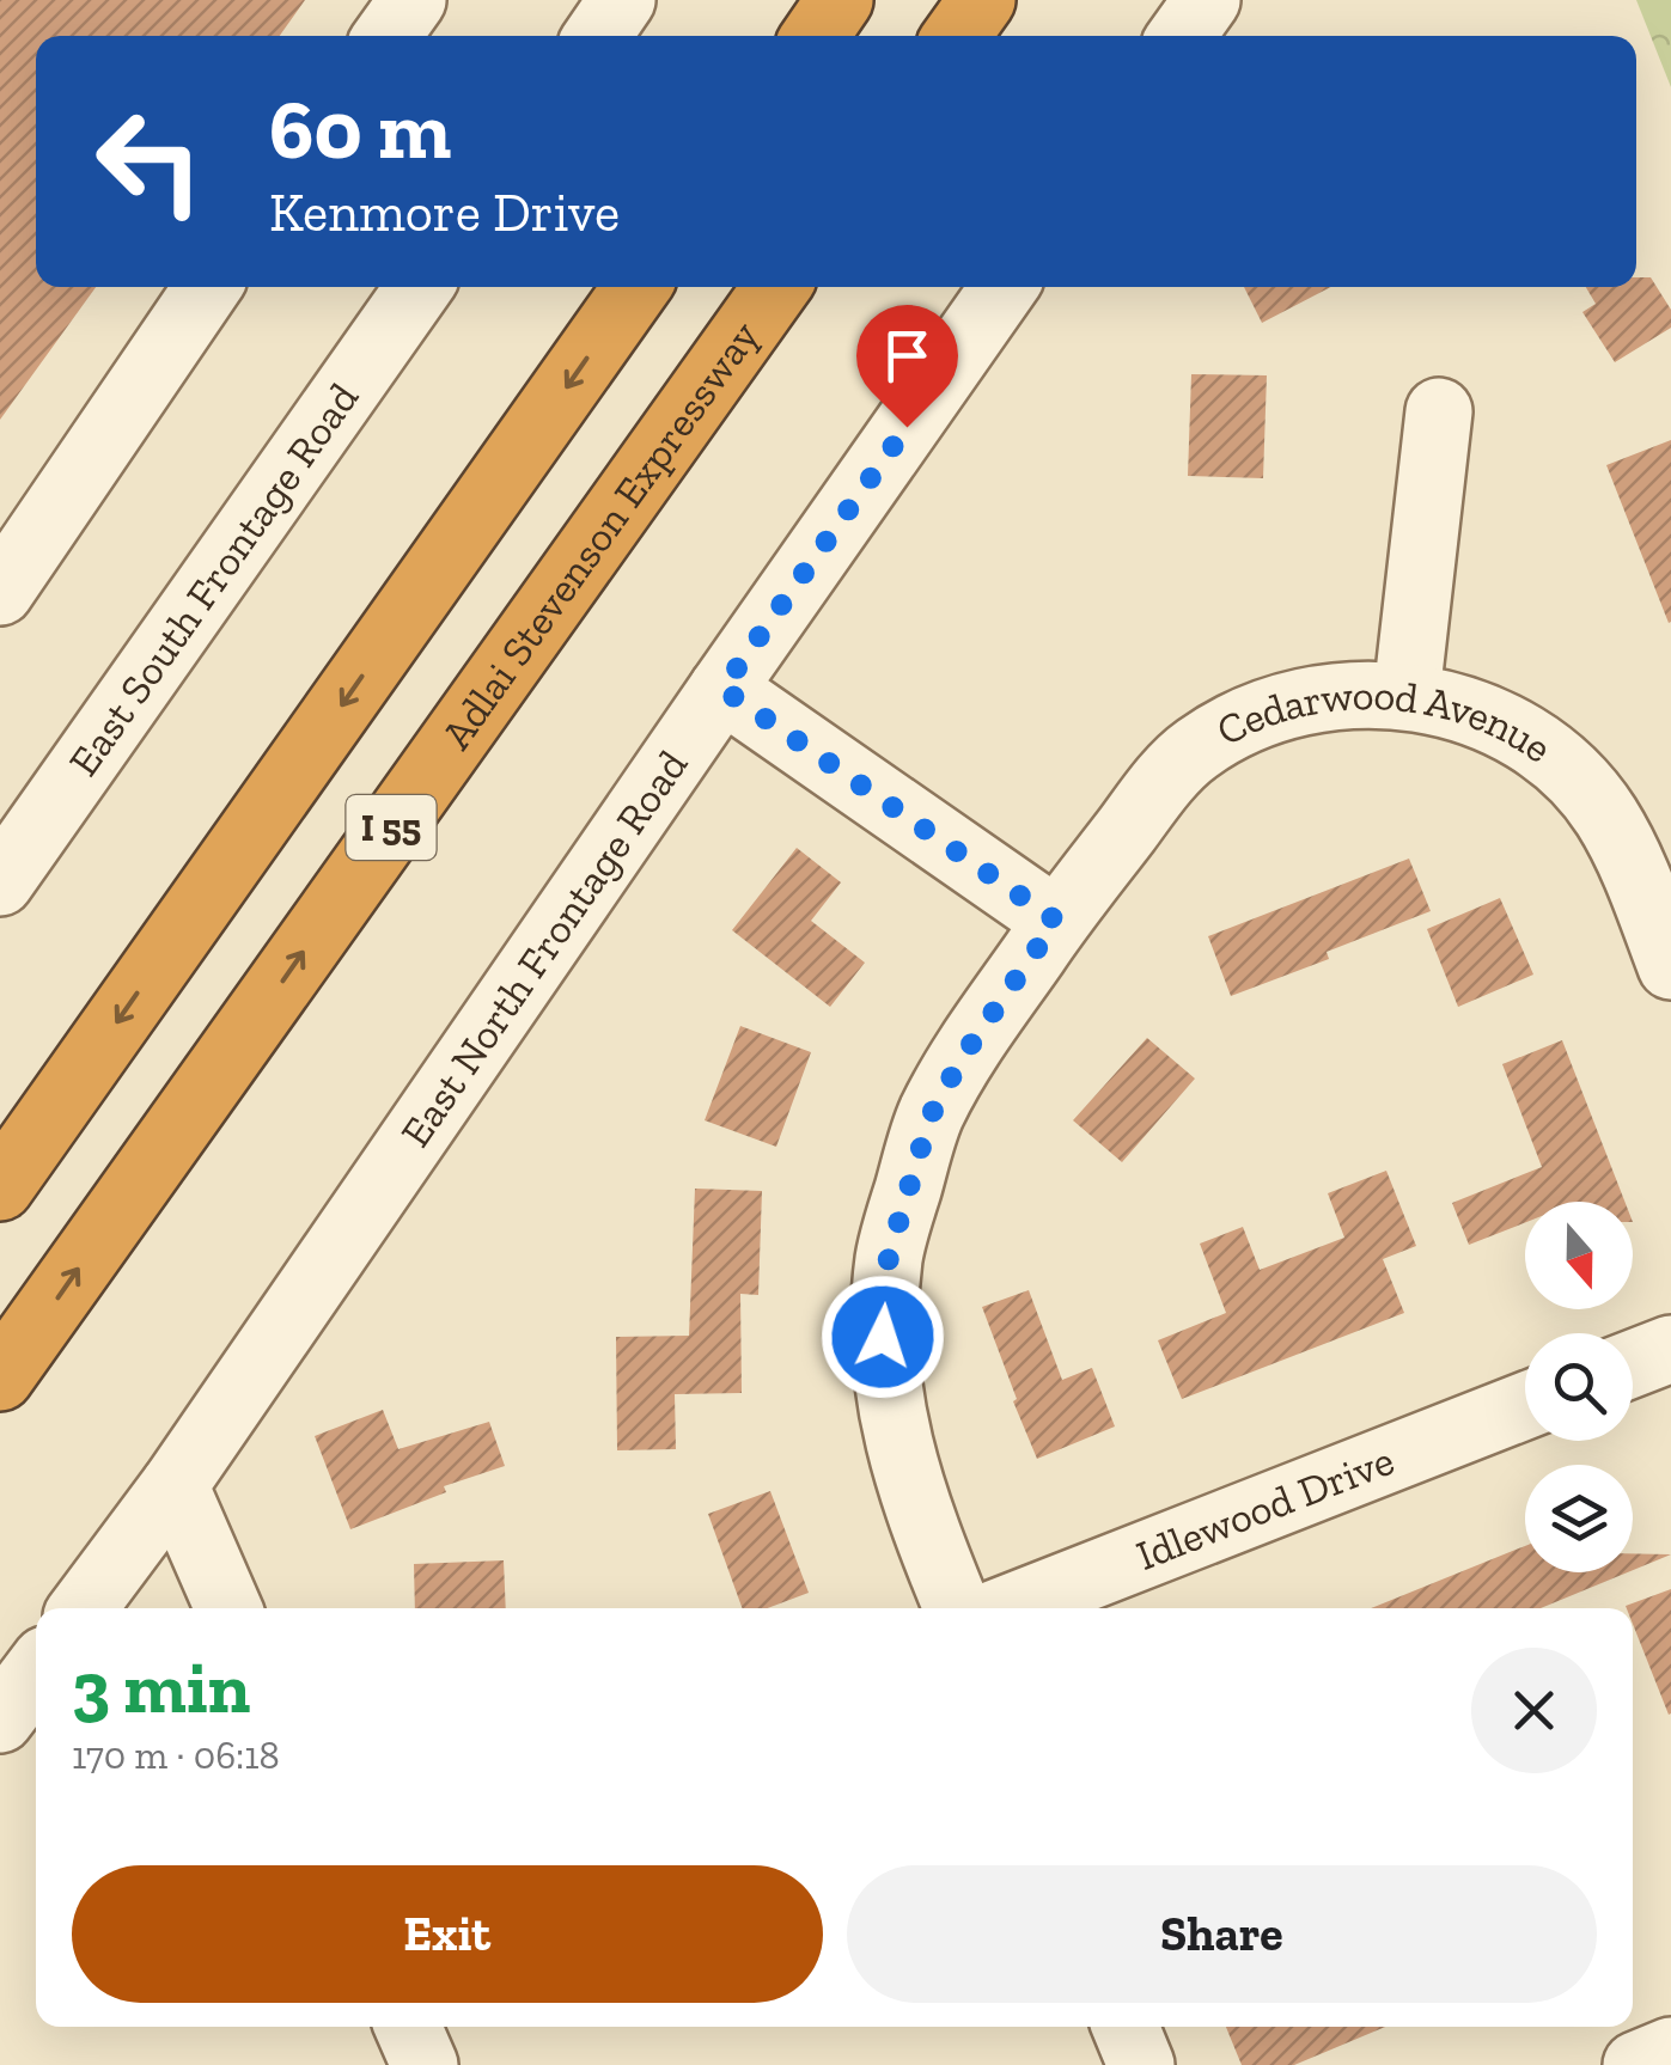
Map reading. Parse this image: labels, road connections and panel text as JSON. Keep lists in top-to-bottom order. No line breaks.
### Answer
{"streets":{"highway":["Adlai Stevenson Expressway","I 55"],"street":["East South Frontage Road","Cedarwood Avenue","East North Frontage Road","Idlewood Drive"]},"north":"bottom","page":{"turn":["60 m","Kenmore Drive"],"heading":["3 min","170 m · 06:18"],"buttons":["Exit","Share"]}}
